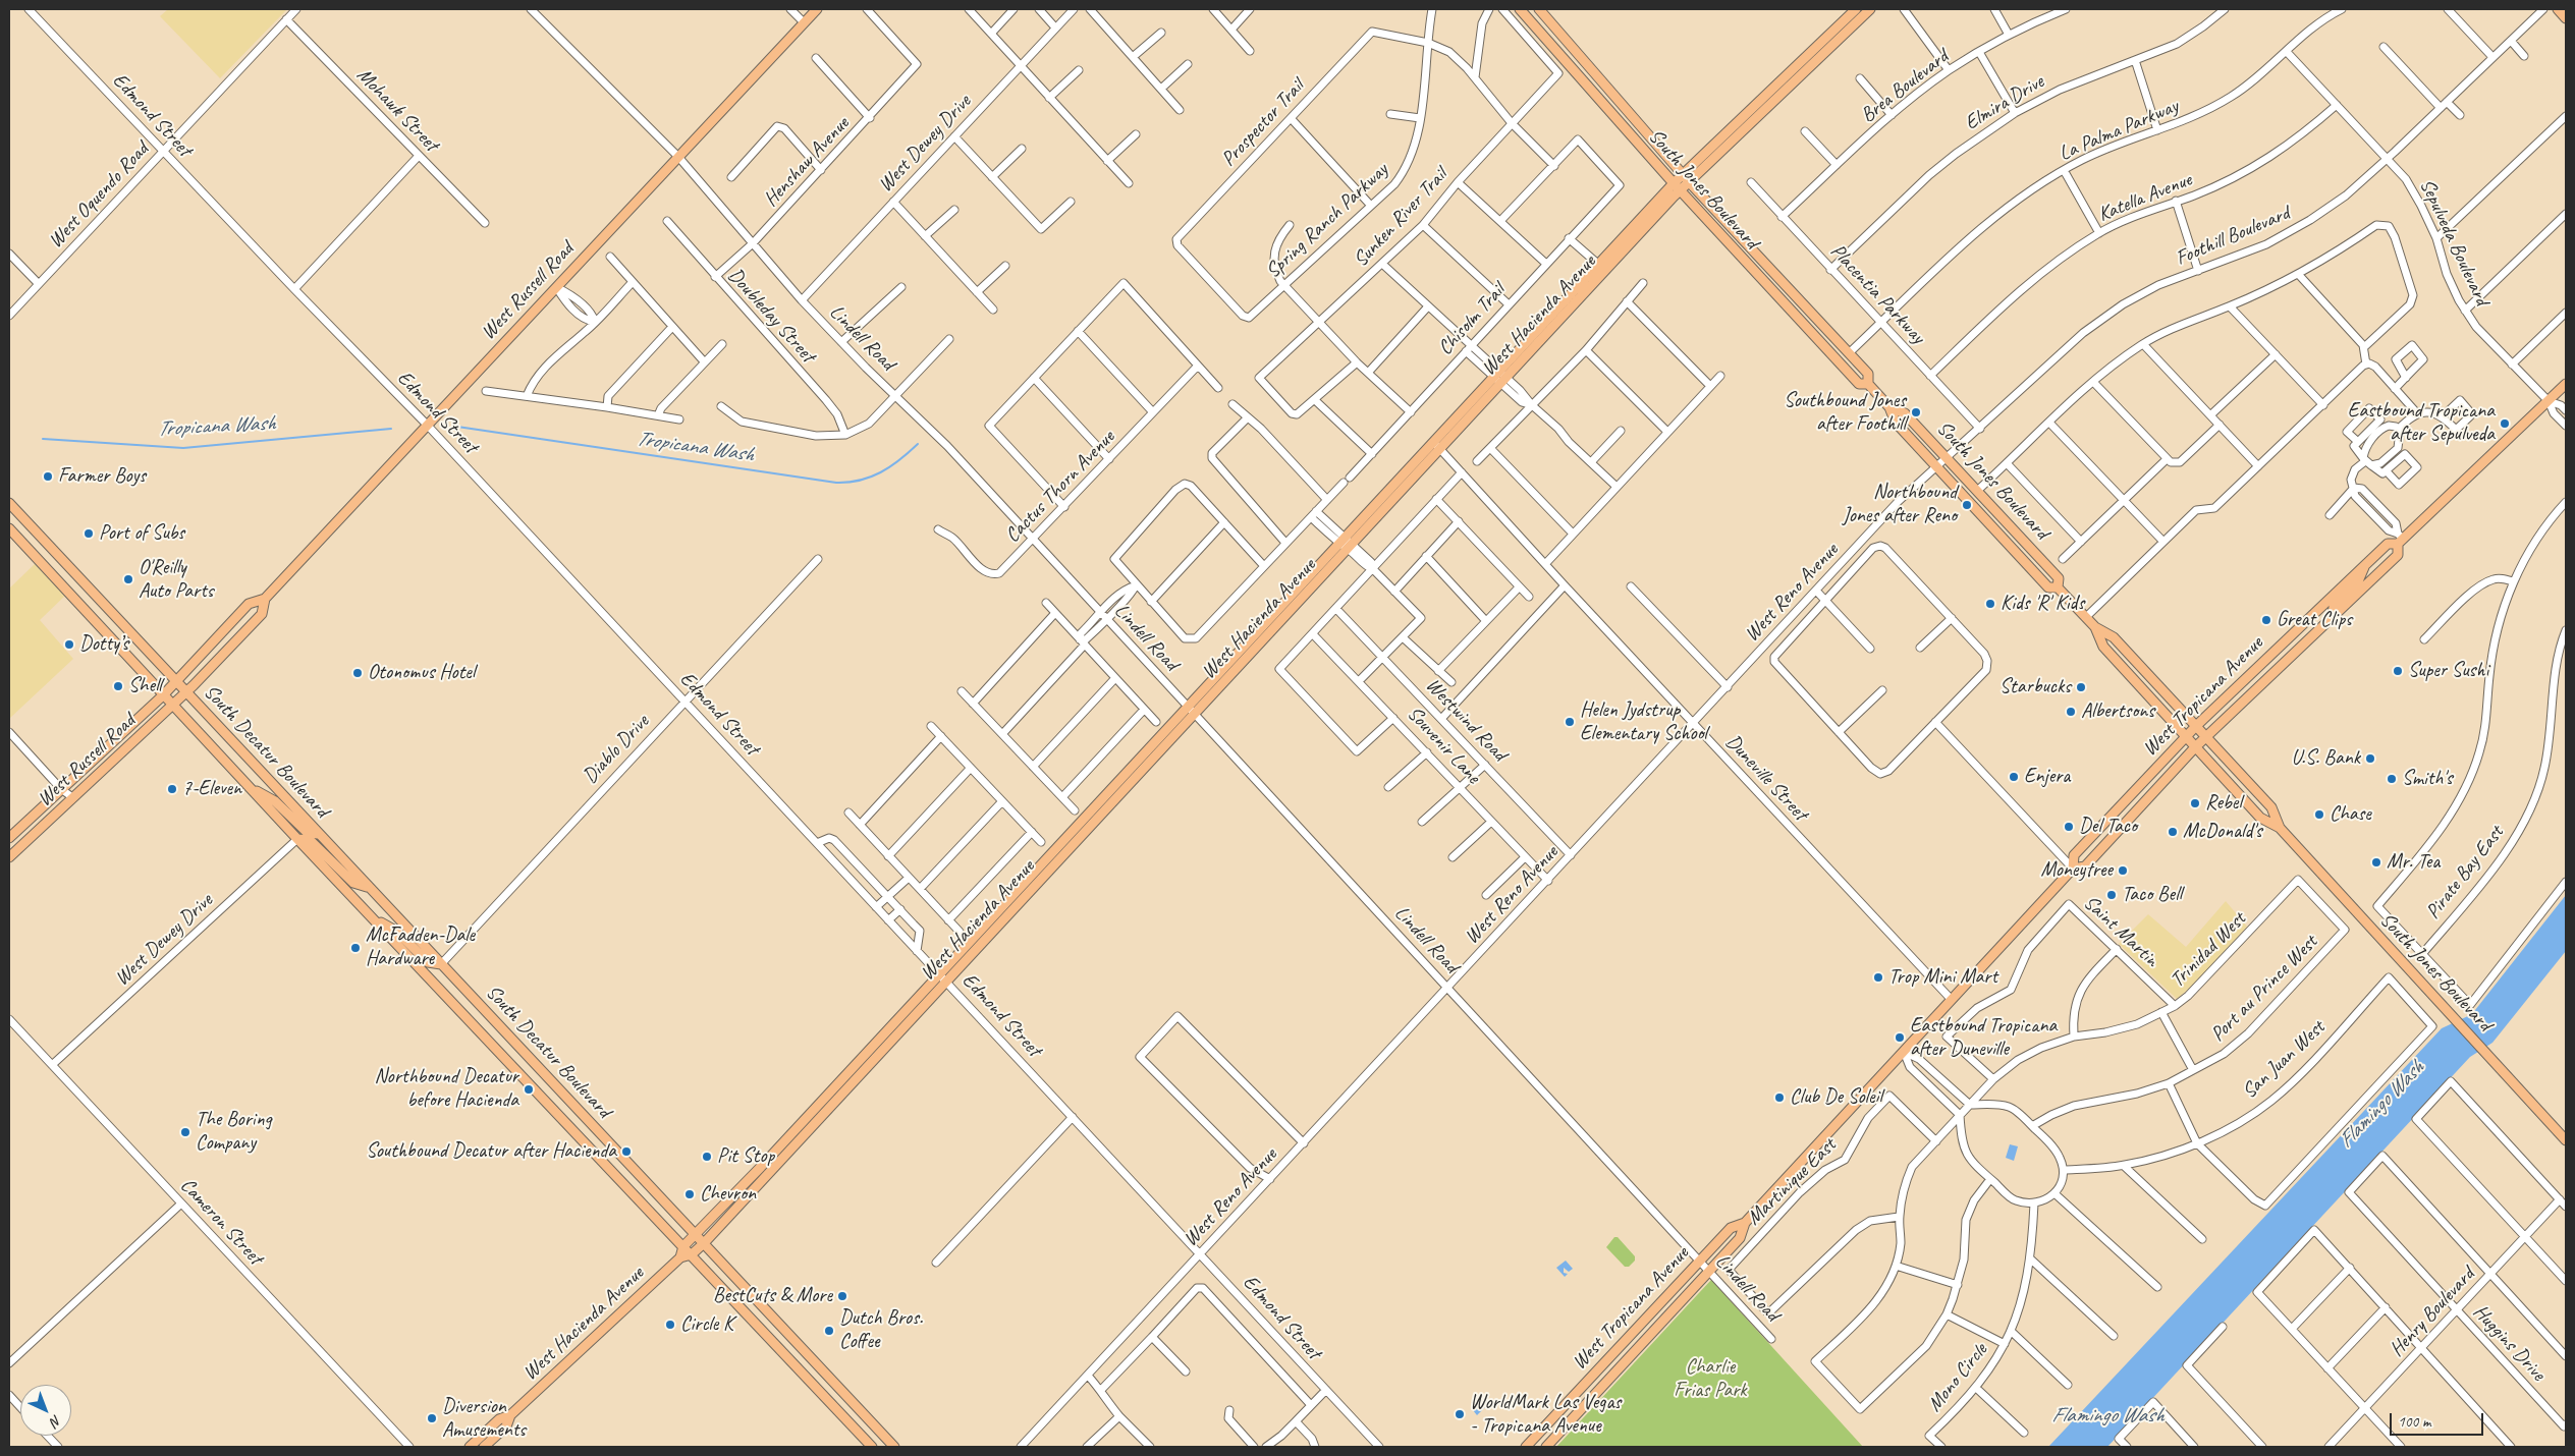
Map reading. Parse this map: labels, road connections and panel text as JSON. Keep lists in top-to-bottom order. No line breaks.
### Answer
{"streets":{"main road":["South Jones Boulevard","West Russell Road","West Hacienda Avenue","West Tropicana Avenue","South Decatur Boulevard"],"street":["Brea Boulevard","Elmira Drive","Mohawk Street","Edmond Street","Prospector Trail","La Palma Parkway","West Dewey Drive","Henshaw Avenue","West Oquendo Road","Katella Avenue","Sunken River Trail","Spring Ranch Parkway","Foothill Boulevard","Sepulveda Boulevard","Placentia Parkway","Doubleday Street","Chisolm Trail","Lindell Road","Cactus Thorn Avenue","West Reno Avenue","Westwind Road","Souvenir Lane","Diablo Drive","Duneville Street","Pirate Bay East","Saint Martin","Trinidad West","Port au Prince West","San Juan West","Martinique East","Cameron Street","Henry Boulevard","Huggins Drive","Mono Circle"]},"crossings":[["Brea Boulevard","Placentia Parkway"],["Elmira Drive","Placentia Parkway"],["Mohawk Street","West Oquendo Road"],["Edmond Street","West Oquendo Road"],["Edmond Street","West Russell Road"],["Edmond Street","West Hacienda Avenue"],["Edmond Street","West Reno Avenue"],["Edmond Street","Diablo Drive"],["Prospector Trail","Spring Ranch Parkway"],["La Palma Parkway","South Jones Boulevard"],["La Palma Parkway","Sepulveda Boulevard"],["La Palma Parkway","Placentia Parkway"],["West Dewey Drive","Lindell Road"],["West Dewey Drive","South Decatur Boulevard"],["West Dewey Drive","Cameron Street"],["Henshaw Avenue","Doubleday Street"],["Henshaw Avenue","Lindell Road"],["South Jones Boulevard","Foothill Boulevard"],["South Jones Boulevard","West Hacienda Avenue"],["South Jones Boulevard","West Reno Avenue"],["South Jones Boulevard","West Tropicana Avenue"],["Katella Avenue","Sepulveda Boulevard"],["Katella Avenue","Placentia Parkway"],["Foothill Boulevard","Sepulveda Boulevard"],["Foothill Boulevard","Placentia Parkway"],["Foothill Boulevard","West Reno Avenue"],["Sepulveda Boulevard","West Tropicana Avenue"],["West Russell Road","Lindell Road"],["West Russell Road","South Decatur Boulevard"],["West Hacienda Avenue","Lindell Road"],["West Hacienda Avenue","South Decatur Boulevard"],["West Hacienda Avenue","Duneville Street"],["Lindell Road","Cactus Thorn Avenue"],["Lindell Road","West Reno Avenue"],["Lindell Road","West Tropicana Avenue"],["West Reno Avenue","Westwind Road"],["West Reno Avenue","Souvenir Lane"],["West Reno Avenue","Duneville Street"],["West Tropicana Avenue","Duneville Street"],["Diablo Drive","South Decatur Boulevard"],["Saint Martin","Trinidad West"],["Trinidad West","Port au Prince West"],["Trinidad West","San Juan West"],["Trinidad West","Martinique East"],["Trinidad West","Mono Circle"],["Port au Prince West","San Juan West"],["Port au Prince West","Mono Circle"],["San Juan West","Mono Circle"],["Henry Boulevard","Huggins Drive"]],"water":["Tropicana Wash","Flamingo Wash"],"parks":["Charlie Frias Park"],"places":["Southbound Jones after Foothill","Eastbound Tropicana after Sepulveda","Farmer Boys","Northbound Jones after Reno","Port of Subs","O'Reilly Auto Parts","Kids 'R' Kids","Great Clips","Dotty’s","Super Sushi","Otonomus Hotel","Shell","Starbucks","Albertsons","Helen Jydstrup Elementary School","U.S. Bank","Enjera","Smith's","7-Eleven","Rebel","Chase","Del Taco","McDonald's","Mr. Tea","Moneytree","Taco Bell","McFadden-Dale Hardware","Trop Mini Mart","Eastbound Tropicana after Duneville","Northbound Decatur before Hacienda","Club De Soleil","The Boring Company","Southbound Decatur after Hacienda","Pit Stop","Chevron","BestCuts & More","Circle K","Dutch Bros. Coffee","WorldMark Las Vegas - Tropicana Avenue","Diversion Amusements"],"scale_bar":"100 m","north":"bottom right"}
